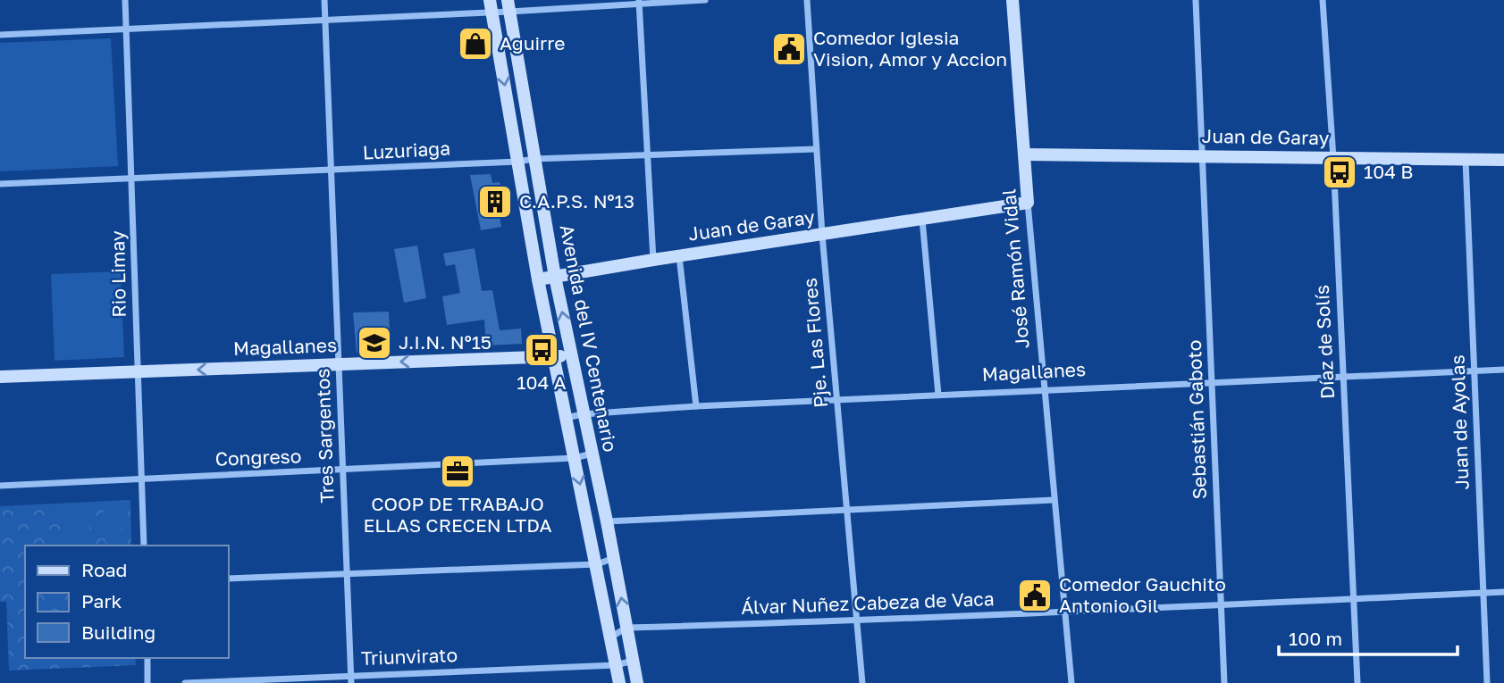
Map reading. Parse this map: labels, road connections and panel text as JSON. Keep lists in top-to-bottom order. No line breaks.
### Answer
{"streets":{"street":["Juan de Garay","Luzuriaga","José Ramón Vidal","Rio Limay","Avenida del IV Centenario","Díaz de Solís","Pje. Las Flores","Magallanes","Sebastián Gaboto","Juan de Ayolas","Tres Sargentos","Congreso","Álvar Nuñez Cabeza de Vaca","Triunvirato"]},"crossings":[["Juan de Garay","José Ramón Vidal"],["Juan de Garay","Avenida del IV Centenario"],["Juan de Garay","Díaz de Solís"],["Juan de Garay","Pje. Las Flores"],["Juan de Garay","Sebastián Gaboto"],["Juan de Garay","Juan de Ayolas"],["Luzuriaga","Rio Limay"],["Luzuriaga","Avenida del IV Centenario"],["Luzuriaga","Pje. Las Flores"],["Luzuriaga","Tres Sargentos"],["José Ramón Vidal","Magallanes"],["José Ramón Vidal","Álvar Nuñez Cabeza de Vaca"],["Rio Limay","Magallanes"],["Rio Limay","Congreso"],["Avenida del IV Centenario","Magallanes"],["Avenida del IV Centenario","Congreso"],["Avenida del IV Centenario","Álvar Nuñez Cabeza de Vaca"],["Avenida del IV Centenario","Triunvirato"],["Díaz de Solís","Magallanes"],["Díaz de Solís","Álvar Nuñez Cabeza de Vaca"],["Pje. Las Flores","Magallanes"],["Pje. Las Flores","Álvar Nuñez Cabeza de Vaca"],["Magallanes","Sebastián Gaboto"],["Magallanes","Juan de Ayolas"],["Magallanes","Tres Sargentos"],["Sebastián Gaboto","Álvar Nuñez Cabeza de Vaca"],["Juan de Ayolas","Álvar Nuñez Cabeza de Vaca"],["Tres Sargentos","Congreso"],["Tres Sargentos","Triunvirato"]],"places":{"shop":["Aguirre"],"public building":["Comedor Iglesia Vision, Amor y Accion","Comedor Gauchito Antonio Gil"],"bus stop":["104 B","104 A"],"building":["C.A.P.S. Nº13"],"school or university":["J.I.N. Nº15"],"office":["COOP DE TRABAJO ELLAS CRECEN LTDA"]},"legend":["Road","Park","Building"],"scale_bar":"100 m"}
